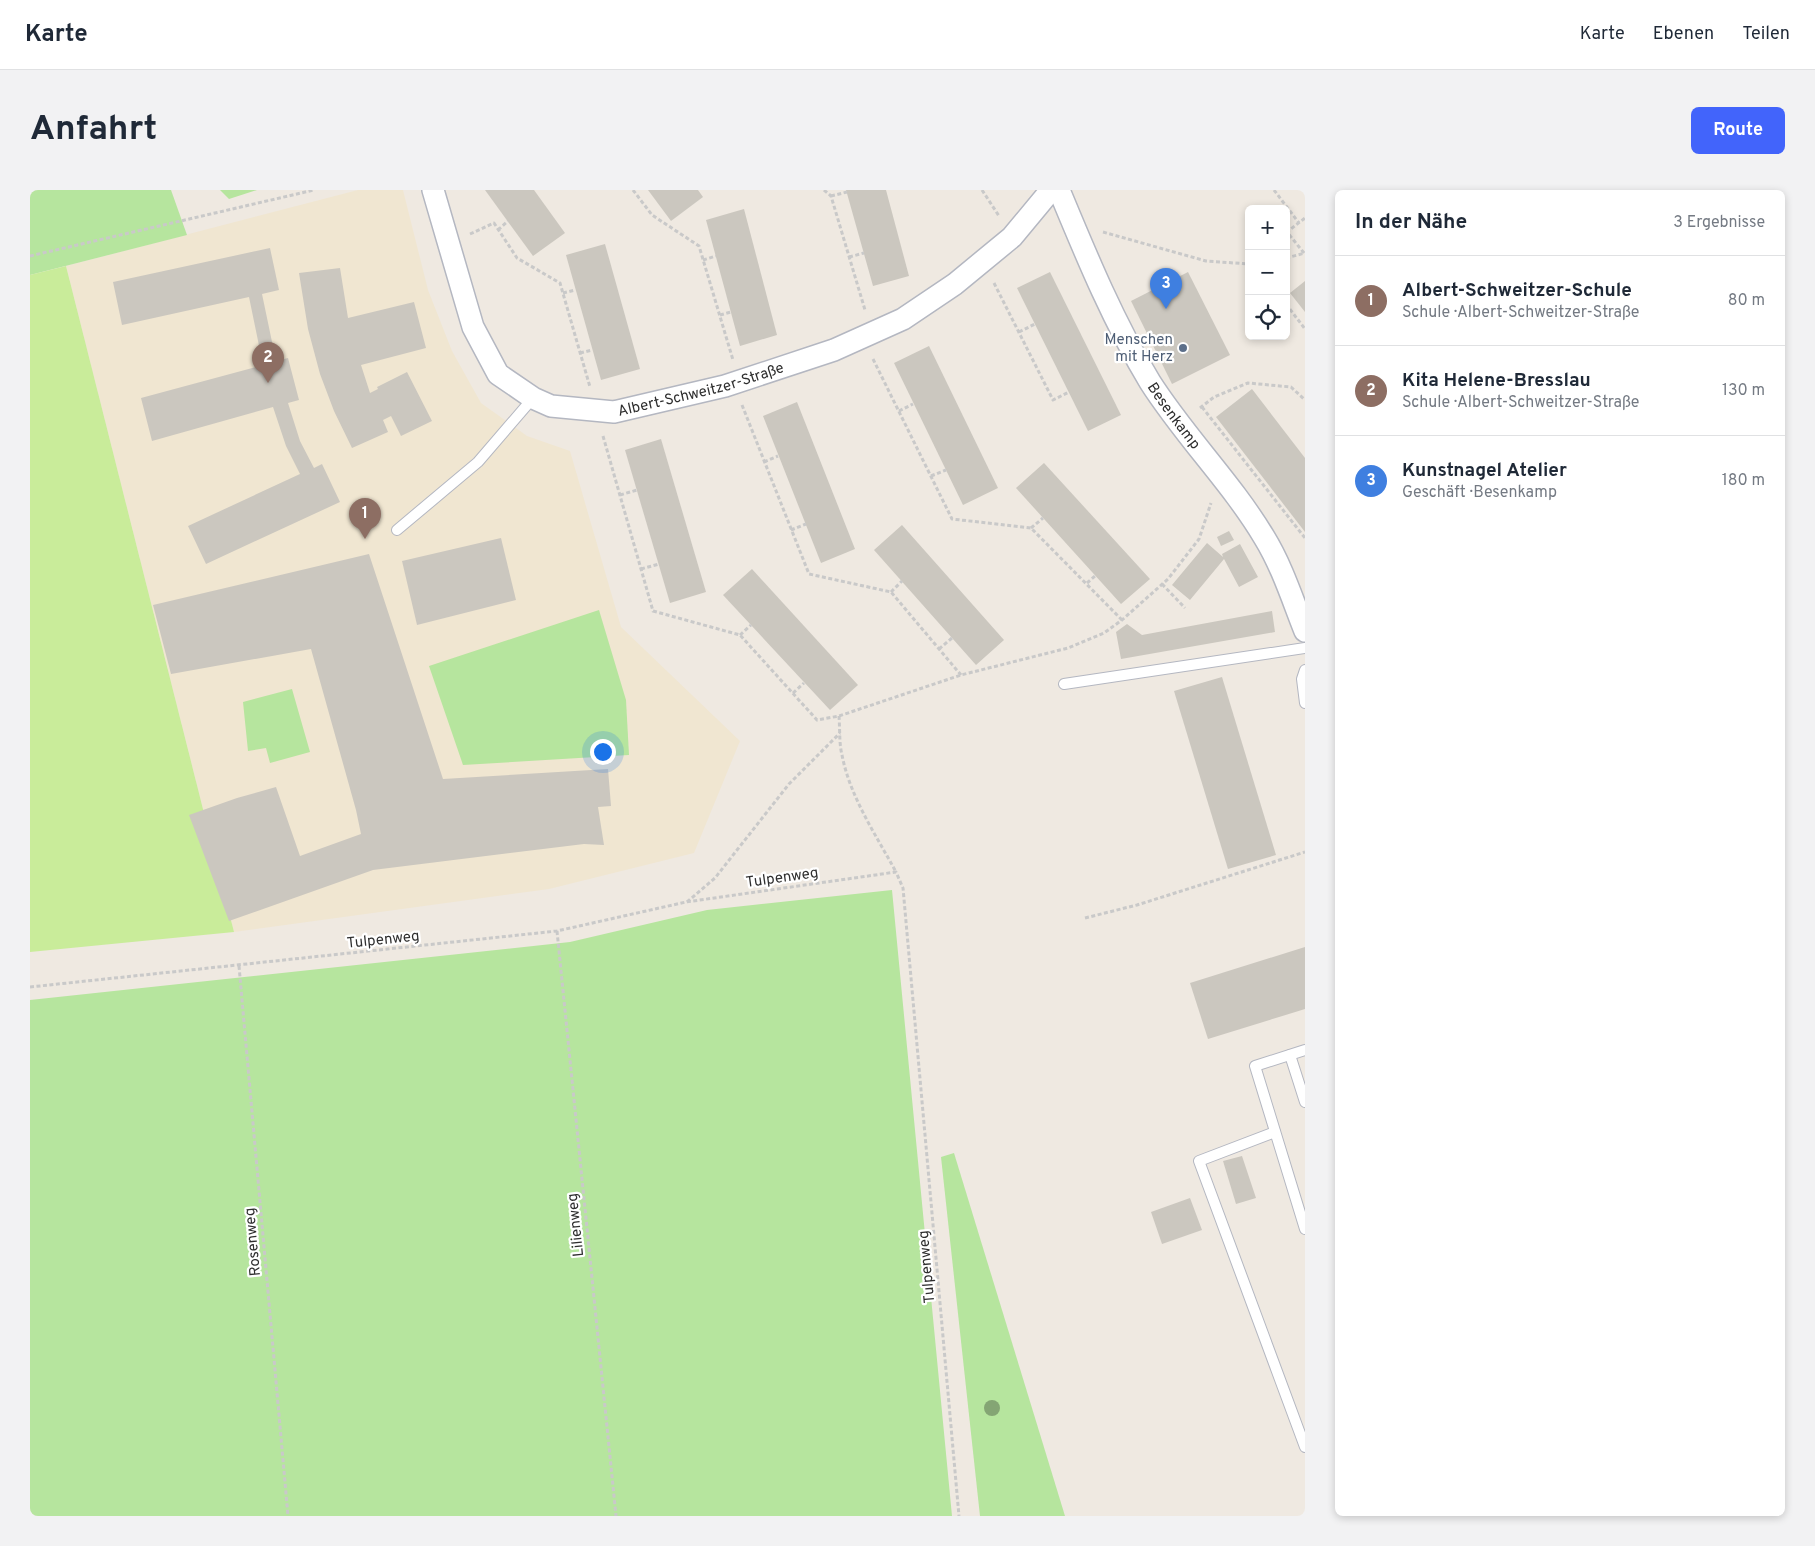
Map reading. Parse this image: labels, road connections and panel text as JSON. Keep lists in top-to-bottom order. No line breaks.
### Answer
{"streets":{"street":["Albert-Schweitzer-Straße","Besenkamp"],"path":["Tulpenweg","Lilienweg","Rosenweg"]},"crossings":[["Tulpenweg","Lilienweg"],["Tulpenweg","Rosenweg"]],"places":["Menschen mit Herz"],"page":{"header":"Karte","nav":["Karte","Ebenen","Teilen"],"buttons":"Route","title":"Anfahrt","heading":["In der Nähe","3 Ergebnisse"],"map_buttons":["+","−"],"list":[{"mark":"1","name":"Albert-Schweitzer-Schule","note":"Schule · Albert-Schweitzer-Straße","value":"80 m"},{"mark":"2","name":"Kita Helene-Bresslau","note":"Schule · Albert-Schweitzer-Straße","value":"130 m"},{"mark":"3","name":"Kunstnagel Atelier","note":"Geschäft · Besenkamp","value":"180 m"}],"pins":["3","2","1"]}}
